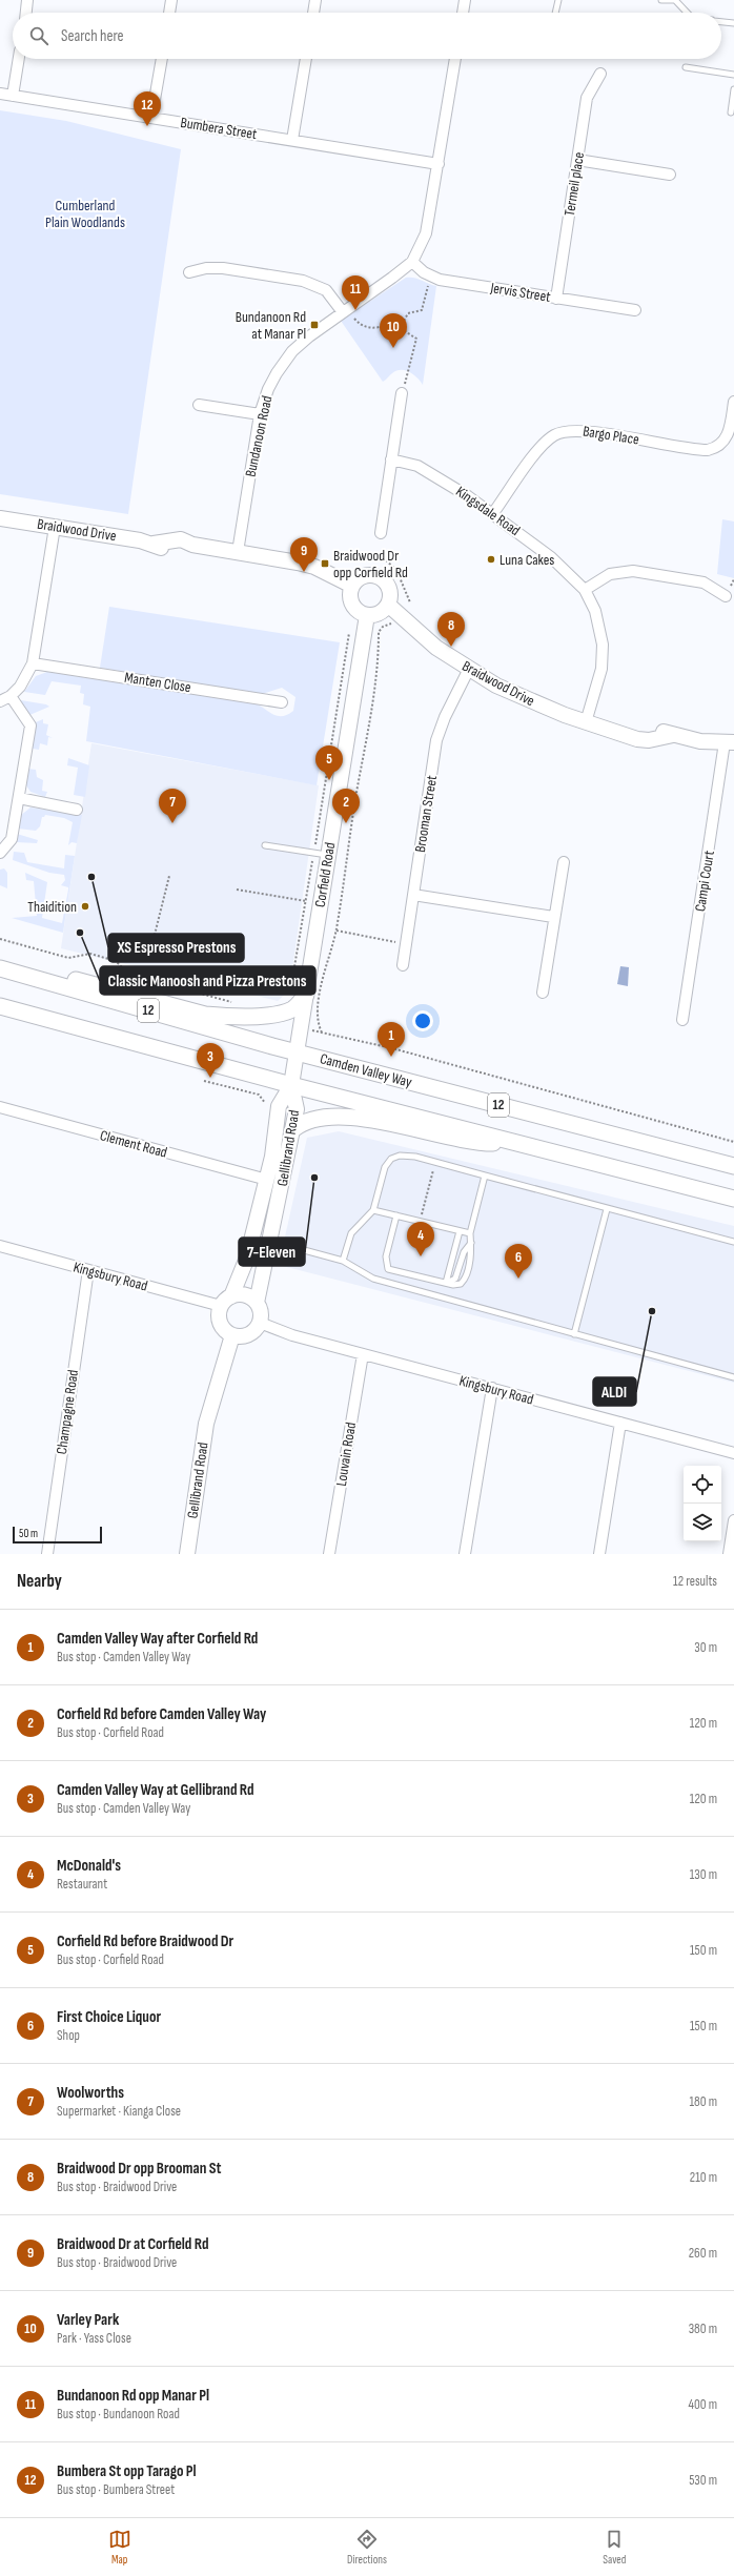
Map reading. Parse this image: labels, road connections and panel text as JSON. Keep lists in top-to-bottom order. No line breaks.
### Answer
{"streets":{"main road":["12","Camden Valley Way"],"street":["Bumbera Street","Termeil place","Jervis Street","Bargo Place","Bundanoon Road","Kingsdale Road","Braidwood Drive","Manten Close","Brooman Street","Corfield Road","Campi Court","Clement Road","Gellibrand Road","Kingsbury Road","Champagne Road","Louvain Road"]},"crossings":[["Bumbera Street","Bundanoon Road"],["Termeil place","Jervis Street"],["Jervis Street","Bundanoon Road"],["Bargo Place","Kingsdale Road"],["Bundanoon Road","Braidwood Drive"],["Kingsdale Road","Braidwood Drive"],["Braidwood Drive","Brooman Street"],["Braidwood Drive","Corfield Road"],["Braidwood Drive","Campi Court"],["Corfield Road","12"],["Corfield Road","Camden Valley Way"],["Corfield Road","Gellibrand Road"],["12","Gellibrand Road"],["Clement Road","Gellibrand Road"],["Gellibrand Road","Kingsbury Road"],["Kingsbury Road","Champagne Road"],["Kingsbury Road","Louvain Road"]],"parks":["Cumberland Plain Woodlands"],"places":{"transit":["Bundanoon Rd at Manar Pl","Braidwood Dr opp Corfield Rd"],"other":["Luna Cakes","XS Espresso Prestons","Thaidition","Classic Manoosh and Pizza Prestons","7-Eleven","ALDI"]},"scale_bar":"50 m","page":{"search":"Search here","pins":["12","11","10","9","8","5","2","7","1","3","4","6"],"scale":"50 m","heading":["Nearby","12 results"],"list":[{"mark":"1","name":"Camden Valley Way after Corfield Rd","note":"Bus stop · Camden Valley Way","value":"30 m"},{"mark":"2","name":"Corfield Rd before Camden Valley Way","note":"Bus stop · Corfield Road","value":"120 m"},{"mark":"3","name":"Camden Valley Way at Gellibrand Rd","note":"Bus stop · Camden Valley Way","value":"120 m"},{"mark":"4","name":"McDonald's","note":"Restaurant","value":"130 m"},{"mark":"5","name":"Corfield Rd before Braidwood Dr","note":"Bus stop · Corfield Road","value":"150 m"},{"mark":"6","name":"First Choice Liquor","note":"Shop","value":"150 m"},{"mark":"7","name":"Woolworths","note":"Supermarket · Kianga Close","value":"180 m"},{"mark":"8","name":"Braidwood Dr opp Brooman St","note":"Bus stop · Braidwood Drive","value":"210 m"},{"mark":"9","name":"Braidwood Dr at Corfield Rd","note":"Bus stop · Braidwood Drive","value":"260 m"},{"mark":"10","name":"Varley Park","note":"Park · Yass Close","value":"380 m"},{"mark":"11","name":"Bundanoon Rd opp Manar Pl","note":"Bus stop · Bundanoon Road","value":"400 m"},{"mark":"12","name":"Bumbera St opp Tarago Pl","note":"Bus stop · Bumbera Street","value":"530 m"}],"nav":["Map","Directions","Saved"]}}
